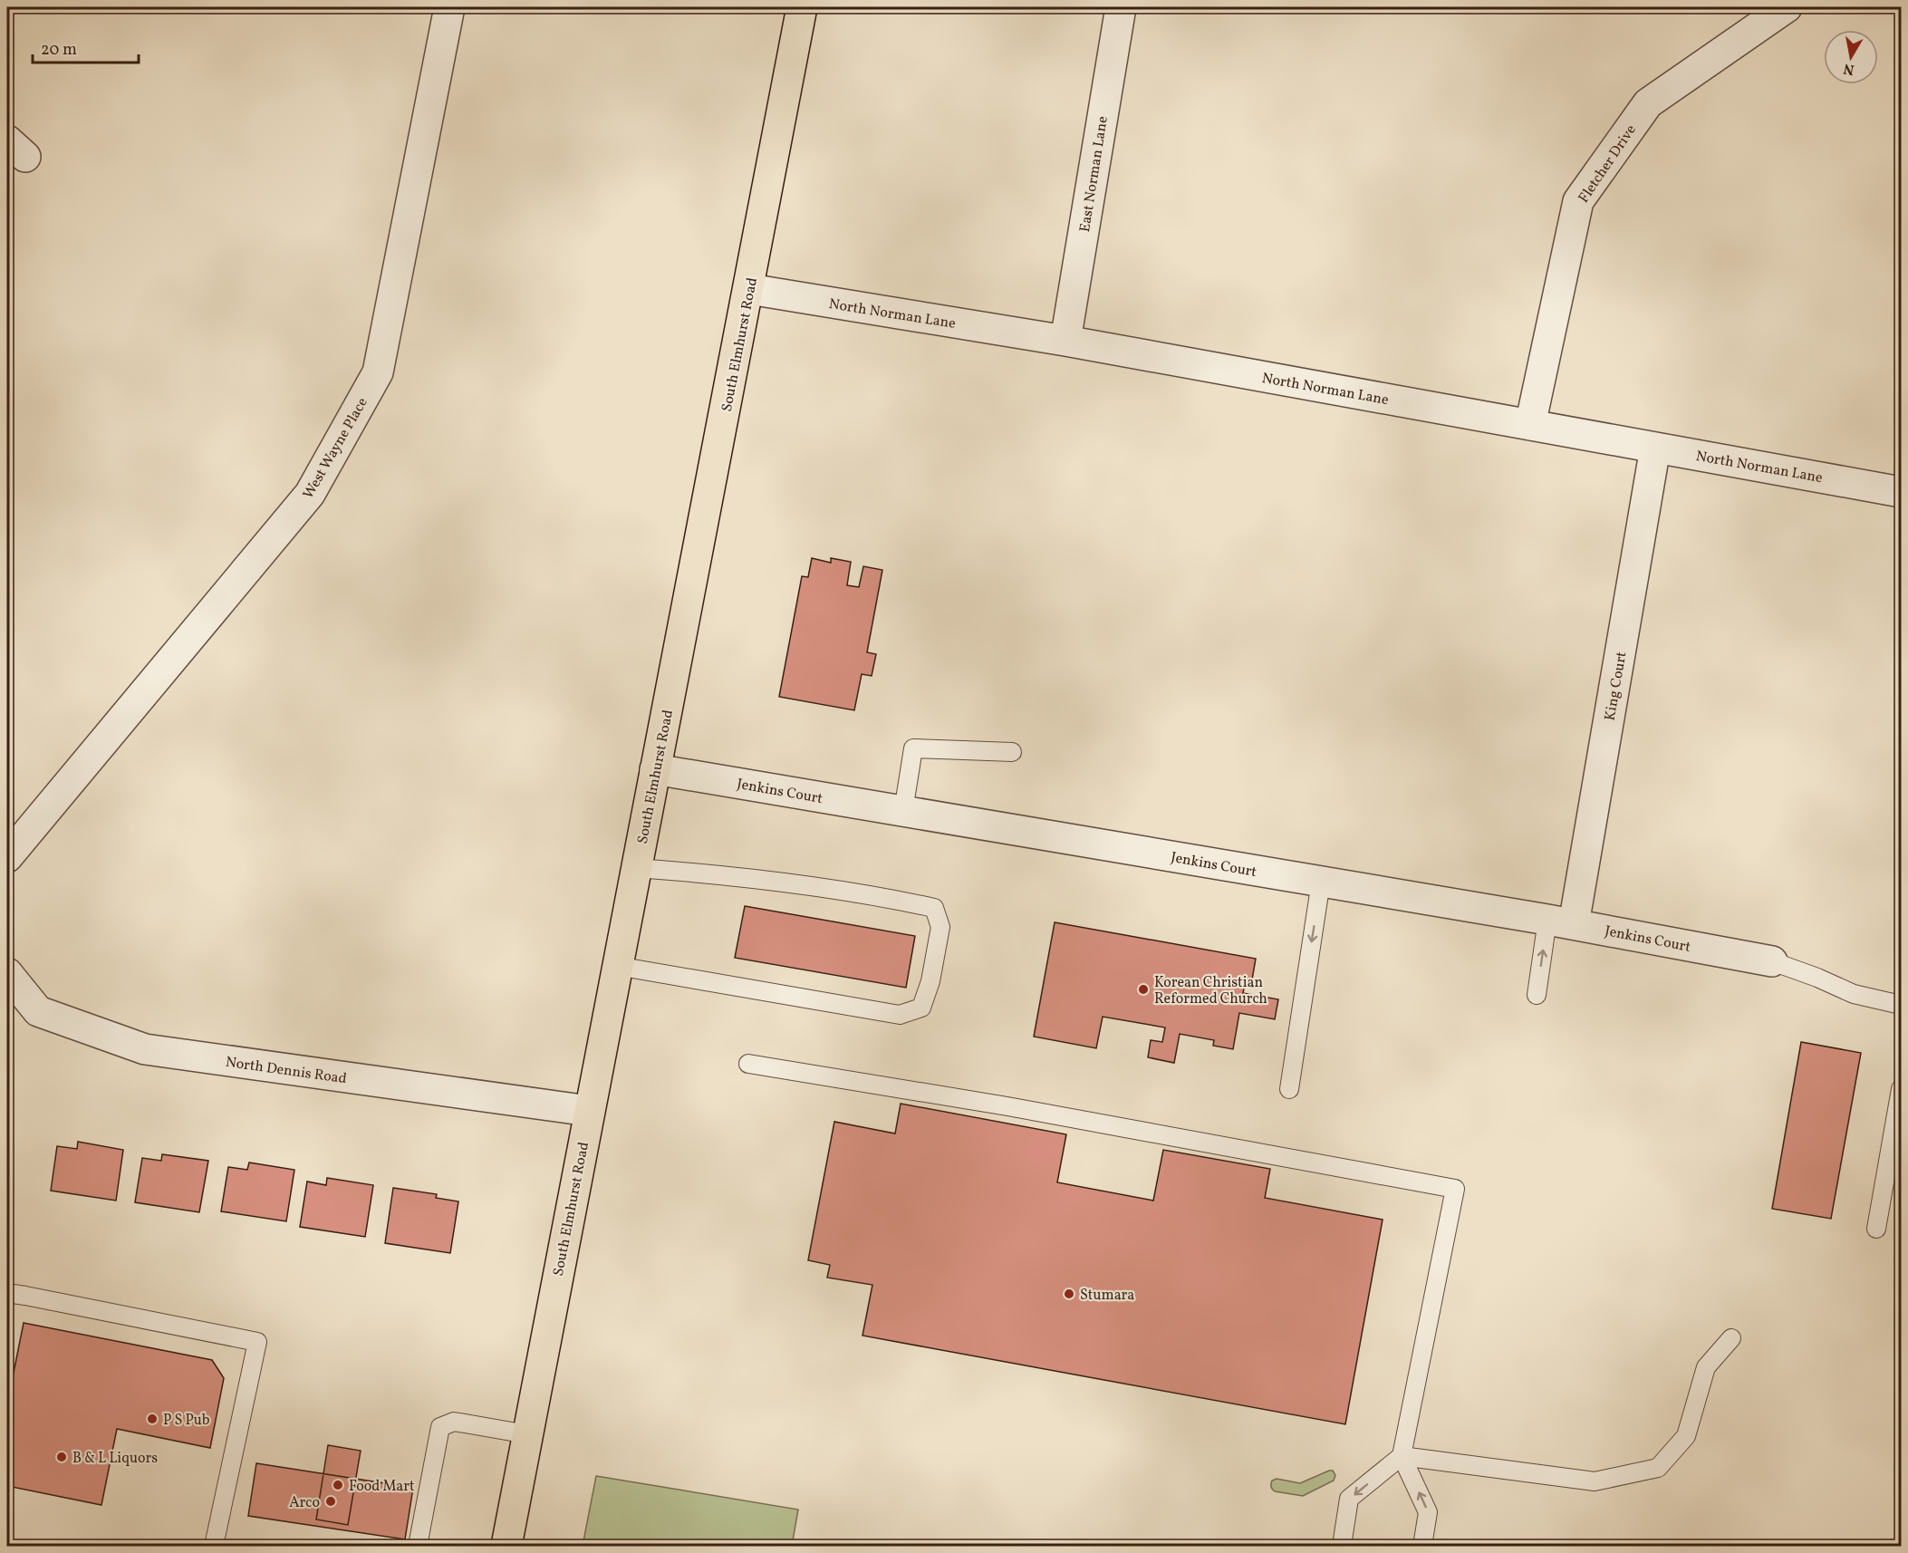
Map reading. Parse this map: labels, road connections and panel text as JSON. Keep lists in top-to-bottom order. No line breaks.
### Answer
{"streets":{"main road":["South Elmhurst Road"],"street":["Fletcher Drive","East Norman Lane","North Norman Lane","West Wayne Place","King Court","Jenkins Court","North Dennis Road"]},"crossings":[["Fletcher Drive","North Norman Lane"],["East Norman Lane","North Norman Lane"],["North Norman Lane","South Elmhurst Road"],["North Norman Lane","King Court"],["South Elmhurst Road","Jenkins Court"],["South Elmhurst Road","North Dennis Road"],["King Court","Jenkins Court"]],"places":["Korean Christian Reformed Church","Stumara","P S Pub","B & L Liquors","Food Mart","Arco"],"scale_bar":"20 m","north":"bottom"}
